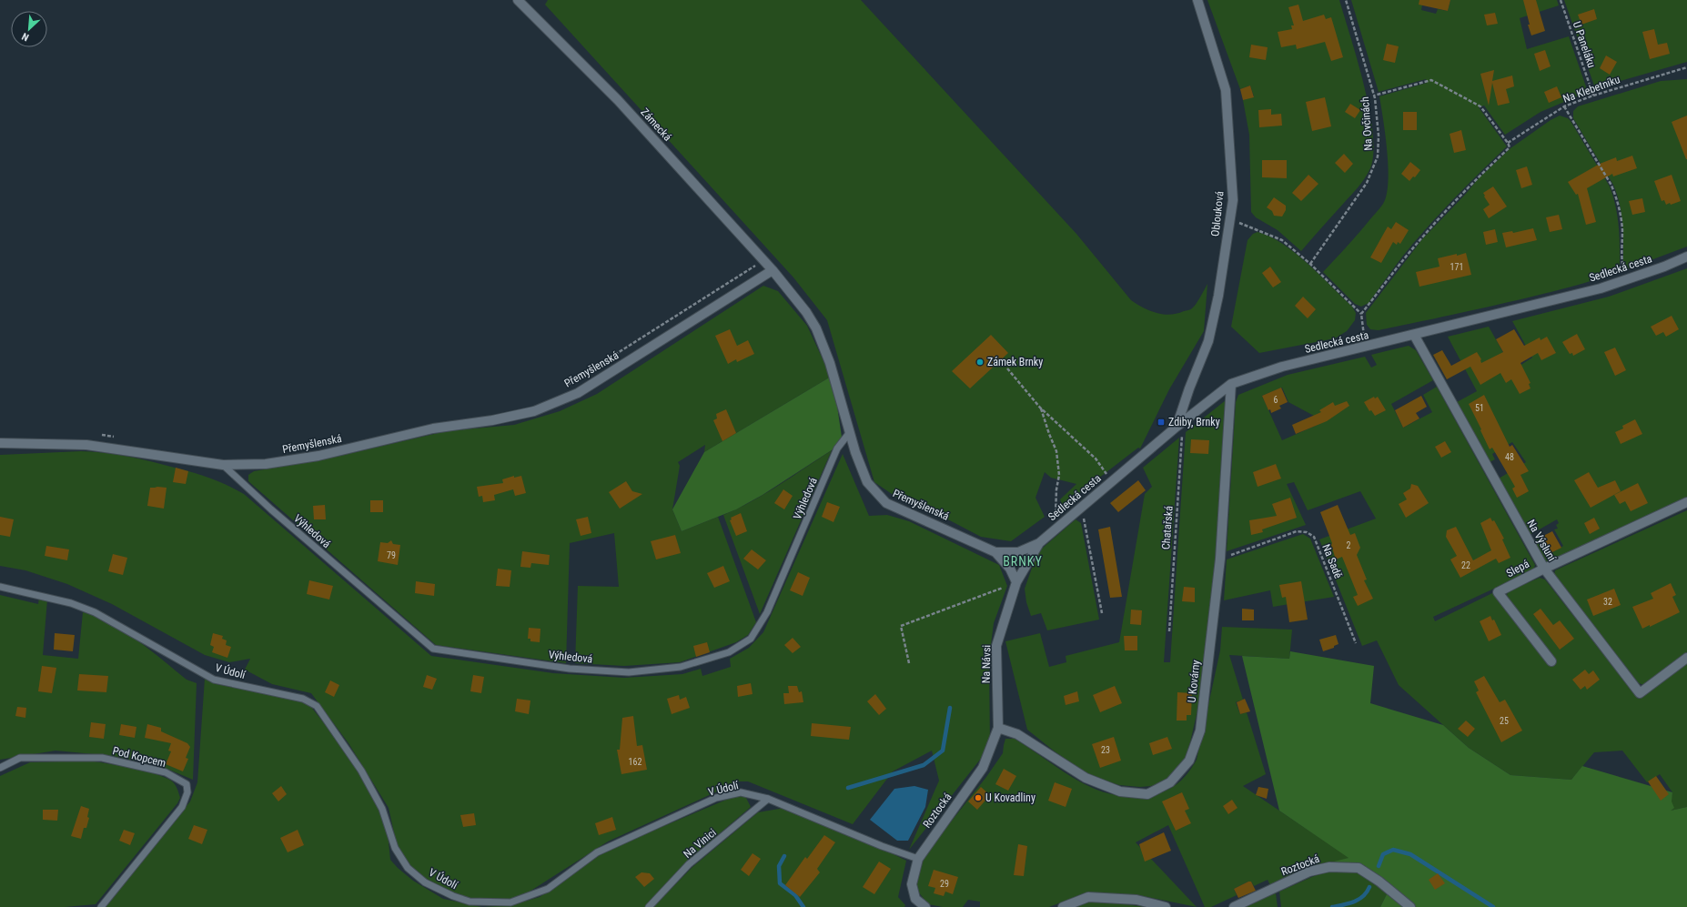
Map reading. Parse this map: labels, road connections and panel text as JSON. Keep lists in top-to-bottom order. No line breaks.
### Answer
{"streets":{"street":["Zámecká","Oblouková","Sedlecká cesta","Přemyšlenská","Na Výsluní","Slepá","Na Návsi","U Kovárny","Roztocká"],"lane":["Výhledová","V Údolí","Pod Kopcem","Na Vinici"],"path":["U Paneláku","Na Klebetníku","Na Ovčinách","Chatařská","Na Sadě"]},"crossings":[["U Paneláku","Na Klebetníku"],["Zámecká","Přemyšlenská"],["Oblouková","Sedlecká cesta"],["Oblouková","Chatařská"],["Sedlecká cesta","Chatařská"],["Sedlecká cesta","Na Výsluní"],["Sedlecká cesta","Na Návsi"],["Sedlecká cesta","U Kovárny"],["Přemyšlenská","Výhledová"],["Na Výsluní","Slepá"],["Na Sadě","U Kovárny"],["Na Návsi","U Kovárny"],["Na Návsi","Roztocká"],["V Údolí","Roztocká"],["V Údolí","Na Vinici"],["U Kovárny","Roztocká"]],"districts":["BRNKY"],"places":{"other":["Zámek Brnky","U Kovadliny"],"transit":["Zdiby, Brnky"]},"house_numbers":["171","6","51","48","2","79","22","32","25","23","162","29"],"north":"bottom left"}
